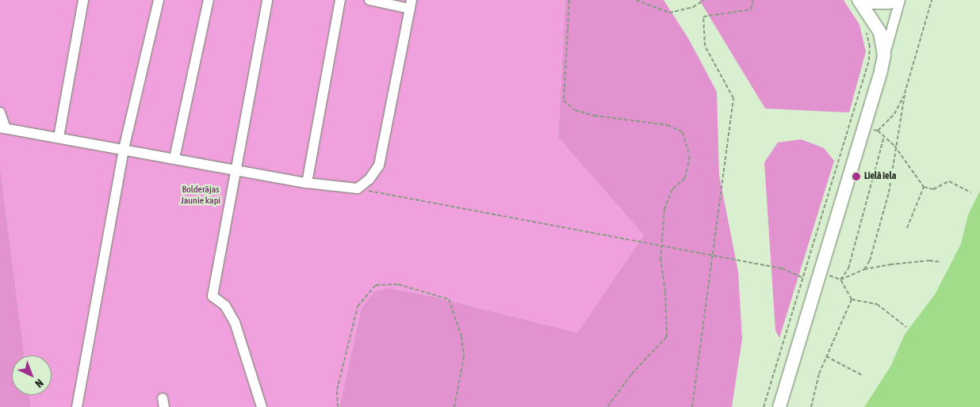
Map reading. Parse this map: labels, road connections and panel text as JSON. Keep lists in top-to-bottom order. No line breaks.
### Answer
{"parks":["Bolderājas Jaunie kapi"],"places":["Lielā iela"],"north":"bottom right"}
